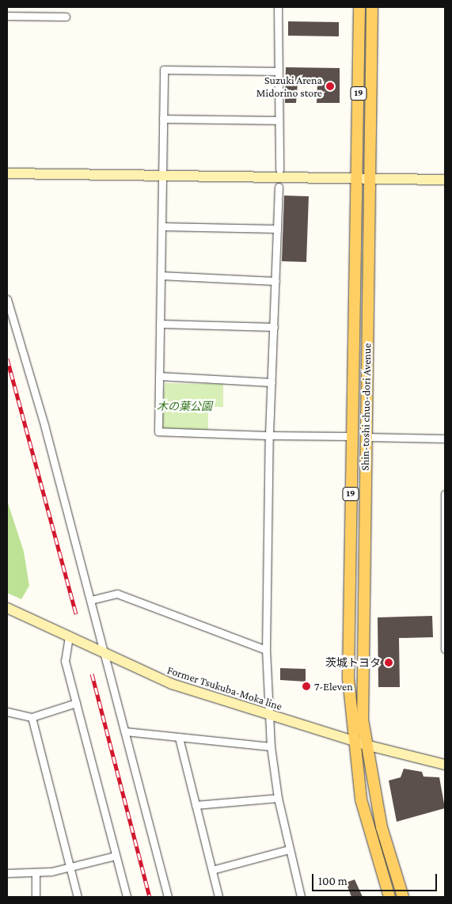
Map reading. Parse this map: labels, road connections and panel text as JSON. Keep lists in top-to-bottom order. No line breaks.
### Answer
{"streets":{"main road":["19","Shin-toshi chuo-dori Avenue"],"street":["Former Tsukuba-Moka line"]},"crossings":[["Shin-toshi chuo-dori Avenue","Former Tsukuba-Moka line"]],"parks":["木の葉公園"],"places":["Suzuki Arena Midorino store","茨城トヨタ","7-Eleven"],"scale_bar":"100 m"}
